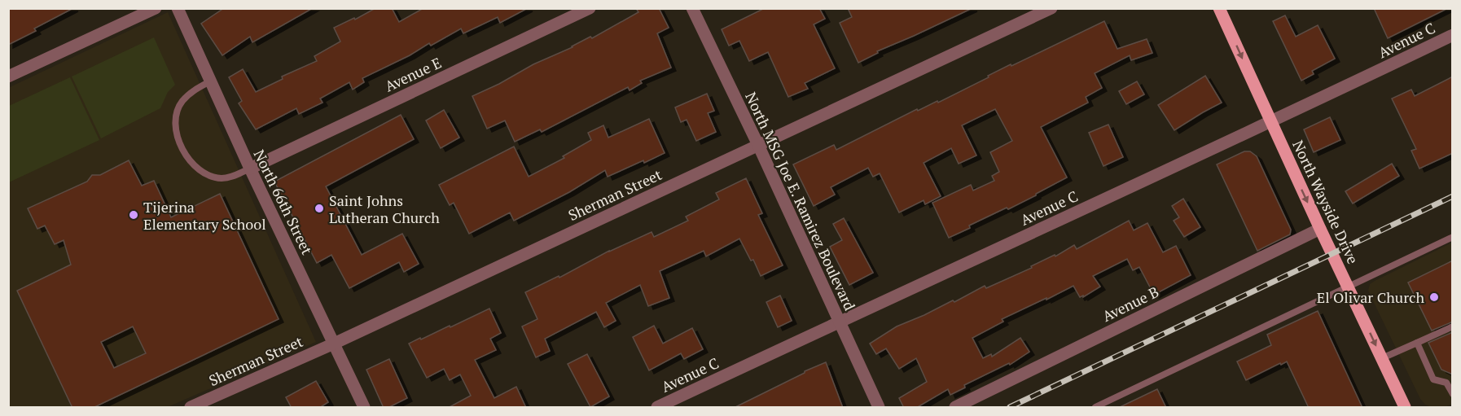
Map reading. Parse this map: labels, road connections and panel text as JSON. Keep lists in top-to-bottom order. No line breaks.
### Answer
{"streets":{"main road":["North Wayside Drive"],"street":["Avenue C","Avenue E","Sherman Street","North MSG Joe E. Ramirez Boulevard","North 66th Street","Avenue B"]},"crossings":[["Avenue C","North MSG Joe E. Ramirez Boulevard"],["Avenue C","North Wayside Drive"],["Avenue E","North 66th Street"],["Sherman Street","North MSG Joe E. Ramirez Boulevard"],["Sherman Street","North 66th Street"],["North Wayside Drive","Avenue B"]],"one_way":["North Wayside Drive"],"places":["Saint Johns Lutheran Church","Tijerina Elementary School","El Olivar Church"]}
